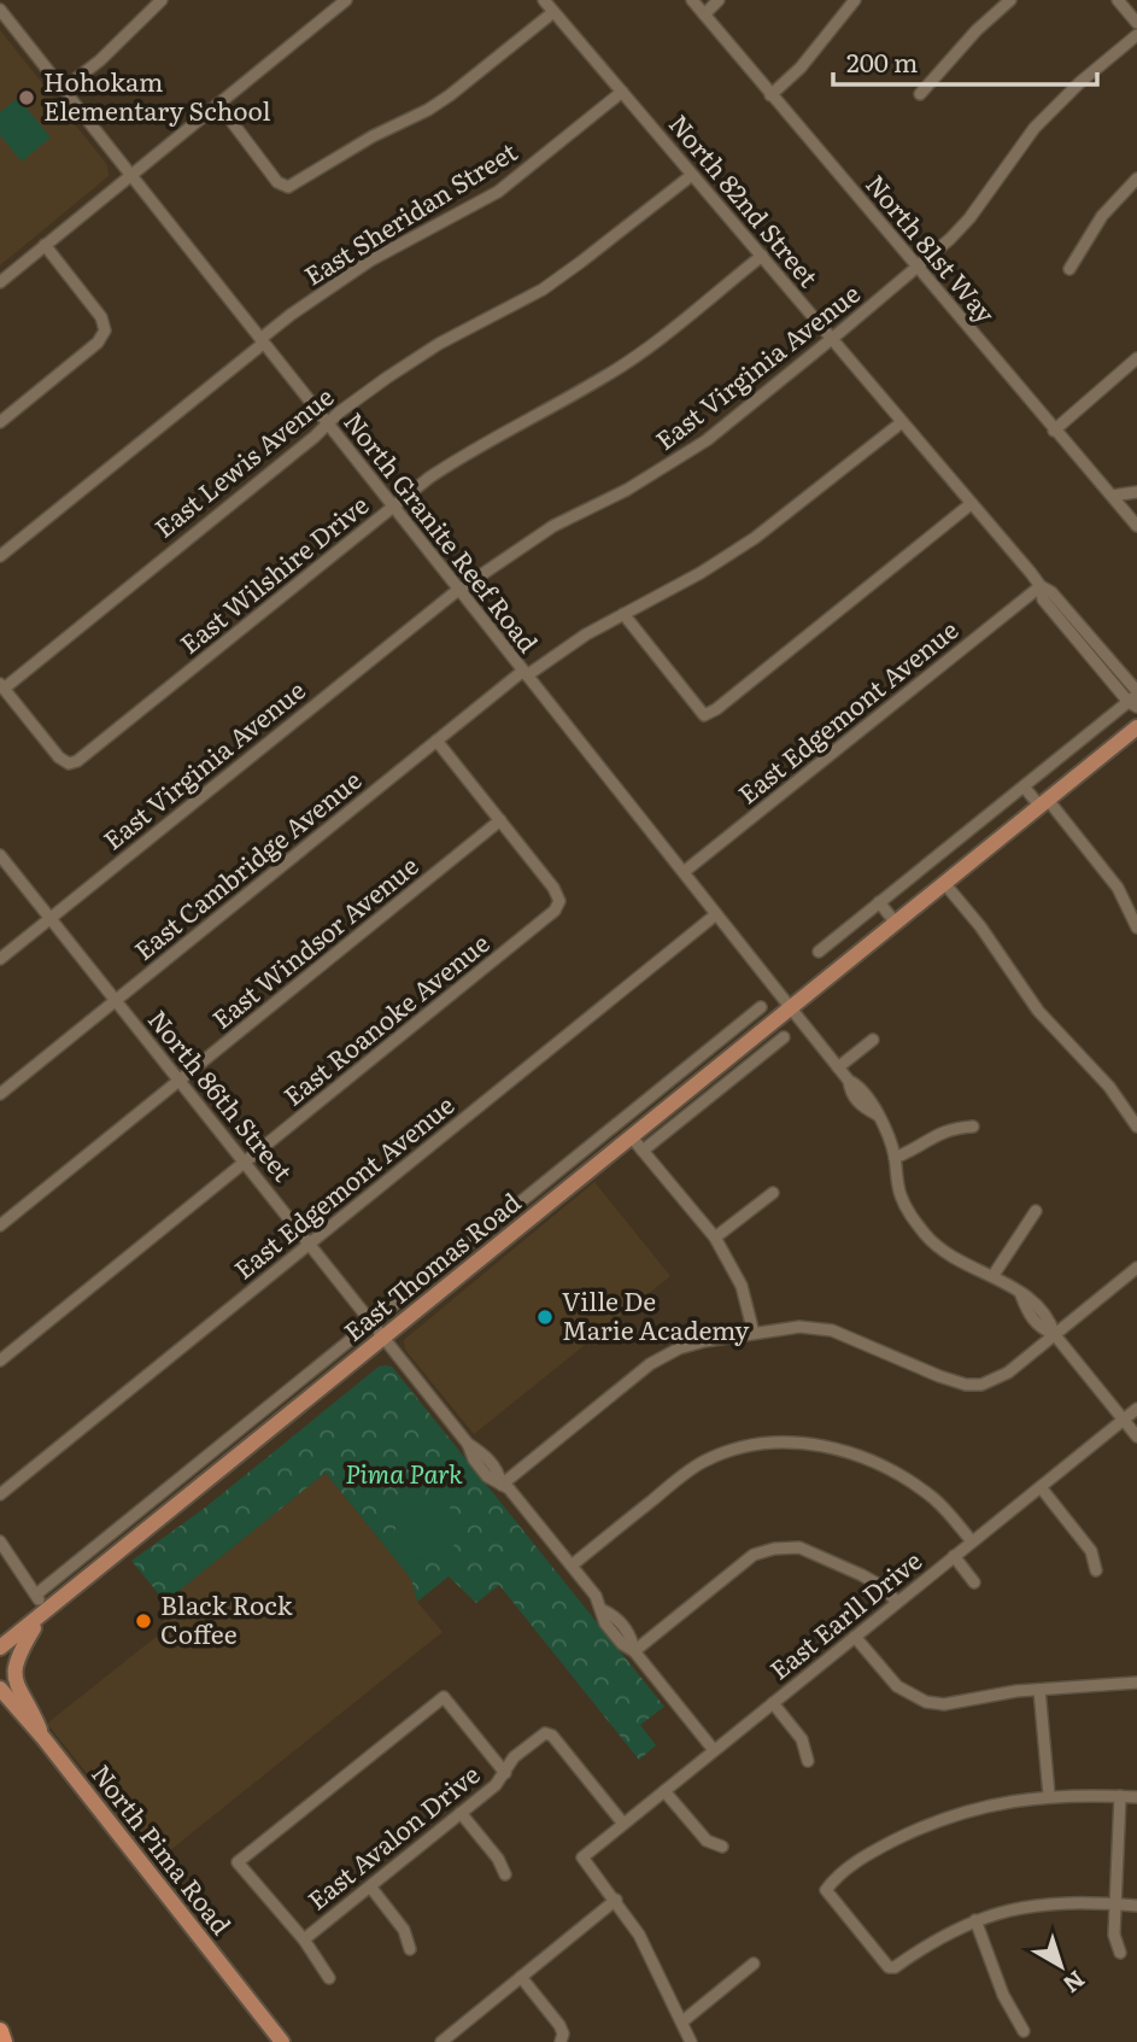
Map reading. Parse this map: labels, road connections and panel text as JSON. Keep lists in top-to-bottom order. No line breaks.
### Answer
{"streets":{"main road":["East Thomas Road","North Pima Road"],"street":["North 82nd Street","East Sheridan Street","North 81st Way","East Virginia Avenue","East Lewis Avenue","North Granite Reef Road","East Wilshire Drive","East Edgemont Avenue","East Cambridge Avenue","East Windsor Avenue","East Roanoke Avenue","North 86th Street","East Earll Drive","East Avalon Drive"]},"crossings":[["North 82nd Street","East Sheridan Street"],["North 82nd Street","East Virginia Avenue"],["North 82nd Street","East Lewis Avenue"],["North 82nd Street","East Wilshire Drive"],["North 82nd Street","East Edgemont Avenue"],["North 82nd Street","East Cambridge Avenue"],["East Sheridan Street","North Granite Reef Road"],["North 81st Way","East Virginia Avenue"],["East Virginia Avenue","North Granite Reef Road"],["East Virginia Avenue","North 86th Street"],["East Lewis Avenue","North Granite Reef Road"],["East Lewis Avenue","East Wilshire Drive"],["North Granite Reef Road","East Wilshire Drive"],["North Granite Reef Road","East Edgemont Avenue"],["North Granite Reef Road","East Cambridge Avenue"],["North Granite Reef Road","East Thomas Road"],["North Granite Reef Road","East Earll Drive"],["East Edgemont Avenue","North 86th Street"],["East Cambridge Avenue","North 86th Street"],["East Windsor Avenue","East Roanoke Avenue"],["East Windsor Avenue","North 86th Street"],["East Roanoke Avenue","North 86th Street"],["North 86th Street","East Thomas Road"],["North 86th Street","East Earll Drive"],["East Earll Drive","East Avalon Drive"]],"parks":["Pima Park"],"places":["Hohokam Elementary School","Ville De Marie Academy","Black Rock Coffee"],"scale_bar":"200 m","north":"bottom right"}
